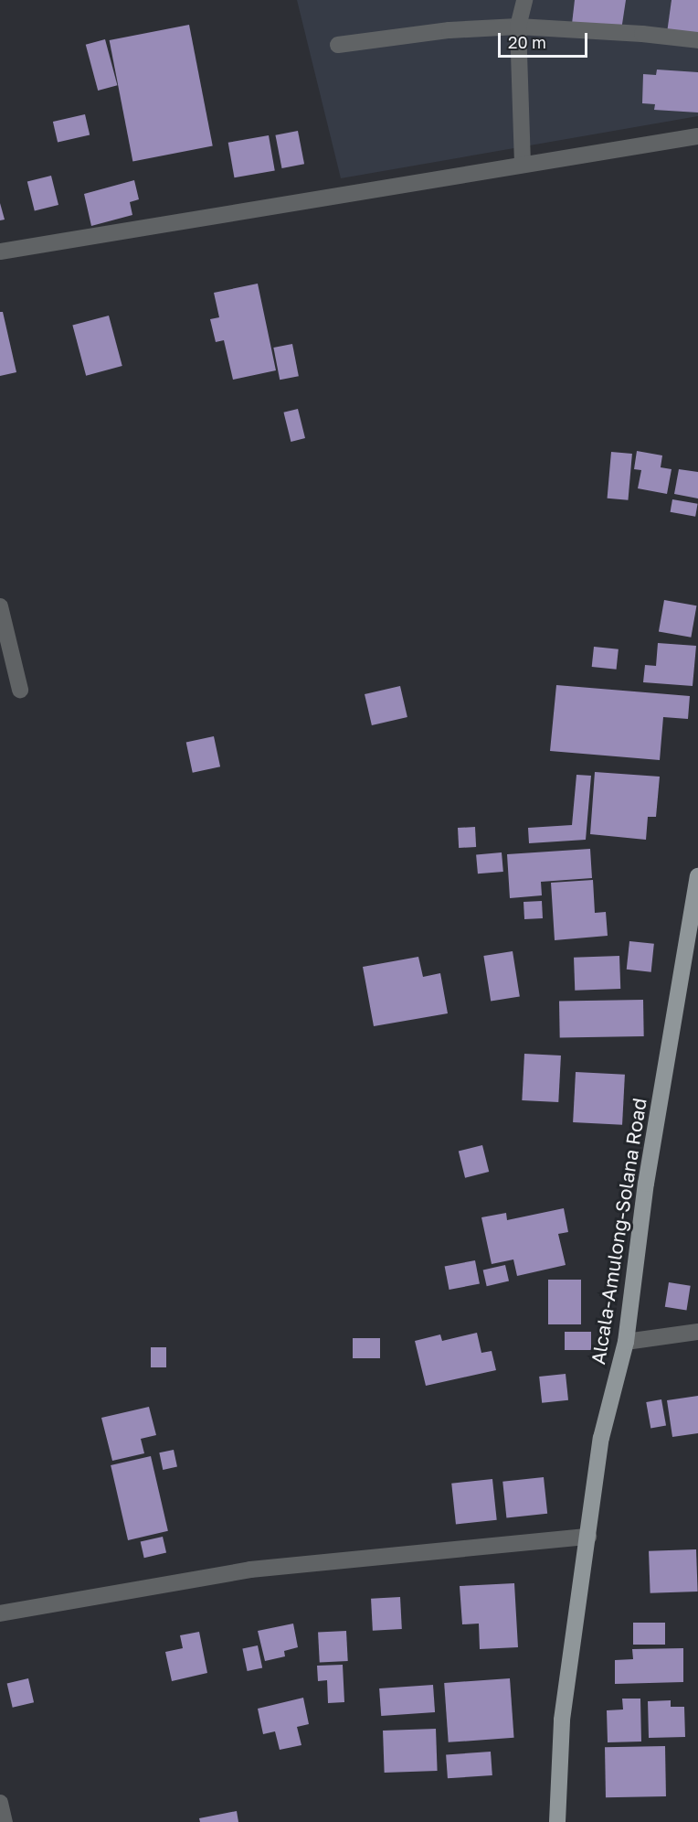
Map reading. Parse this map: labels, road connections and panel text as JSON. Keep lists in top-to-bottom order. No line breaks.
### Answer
{"streets":{"main road":["Alcala-Amulong-Solana Road"]},"scale_bar":"20 m"}
